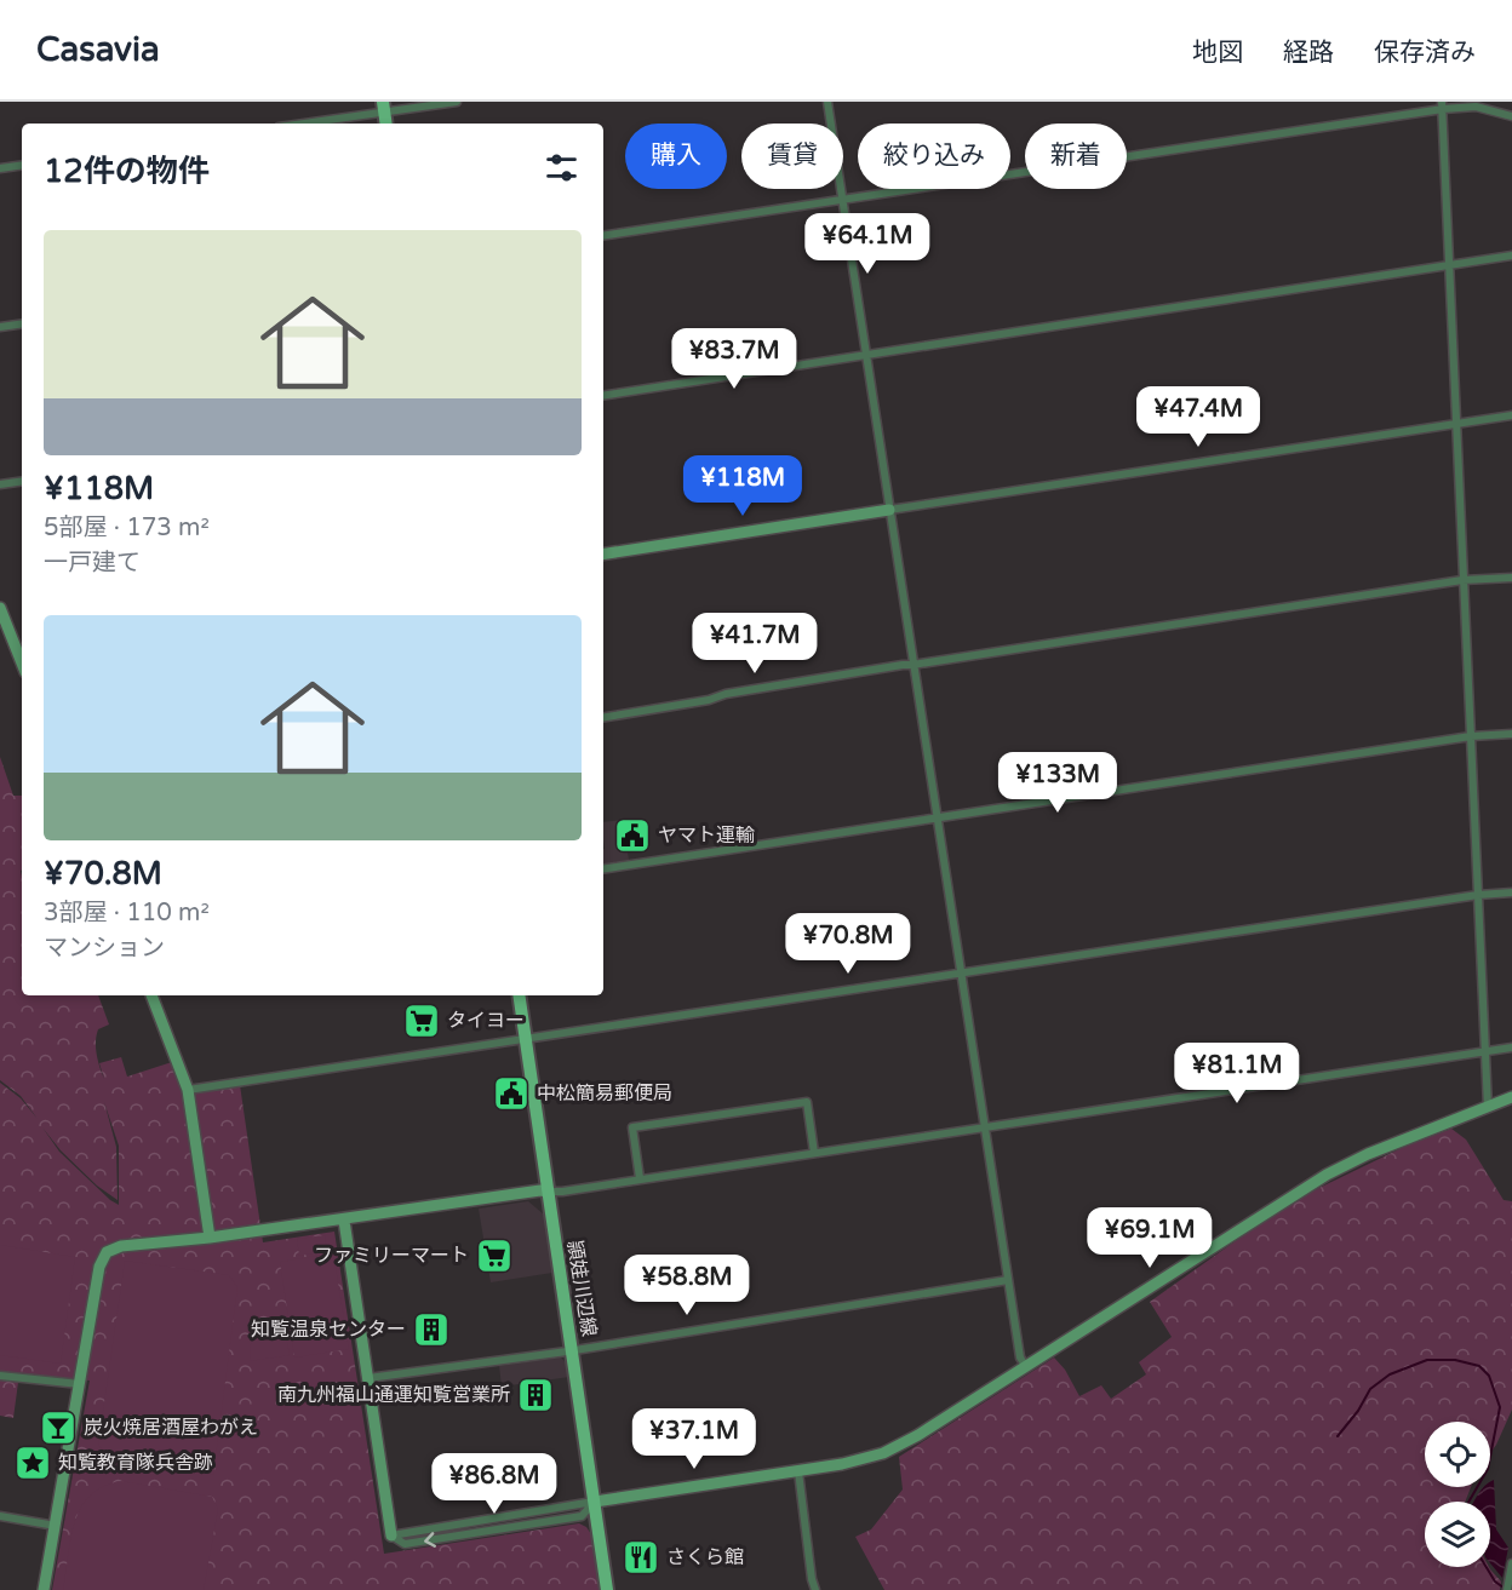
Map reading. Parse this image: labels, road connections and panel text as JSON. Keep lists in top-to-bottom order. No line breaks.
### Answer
{"streets":{"main road":["頴娃川辺線"]},"places":{"public building":["ヤマト運輸","中松簡易郵便局"],"supermarket":["タイヨー","ファミリーマート"],"building":["知覧温泉センター","南九州福山通運知覧営業所"],"bar":["炭火焼居酒屋わがえ"],"place":["知覧教育隊兵舎跡"],"restaurant":["さくら館"]},"page":{"header":"Casavia","nav":["地図","経路","保存済み"],"chip":["購入","賃貸","絞り込み","新着"],"heading":"12件の物件","list":[{"name":"¥118M","note":"5部屋 · 173 m² · 一戸建て"},{"name":"¥70.8M","note":"3部屋 · 110 m² · マンション"}],"price":["¥64.1M","¥83.7M","¥47.4M","¥118M","¥41.7M","¥133M","¥70.8M","¥81.1M","¥69.1M","¥58.8M","¥37.1M","¥86.8M"]}}
